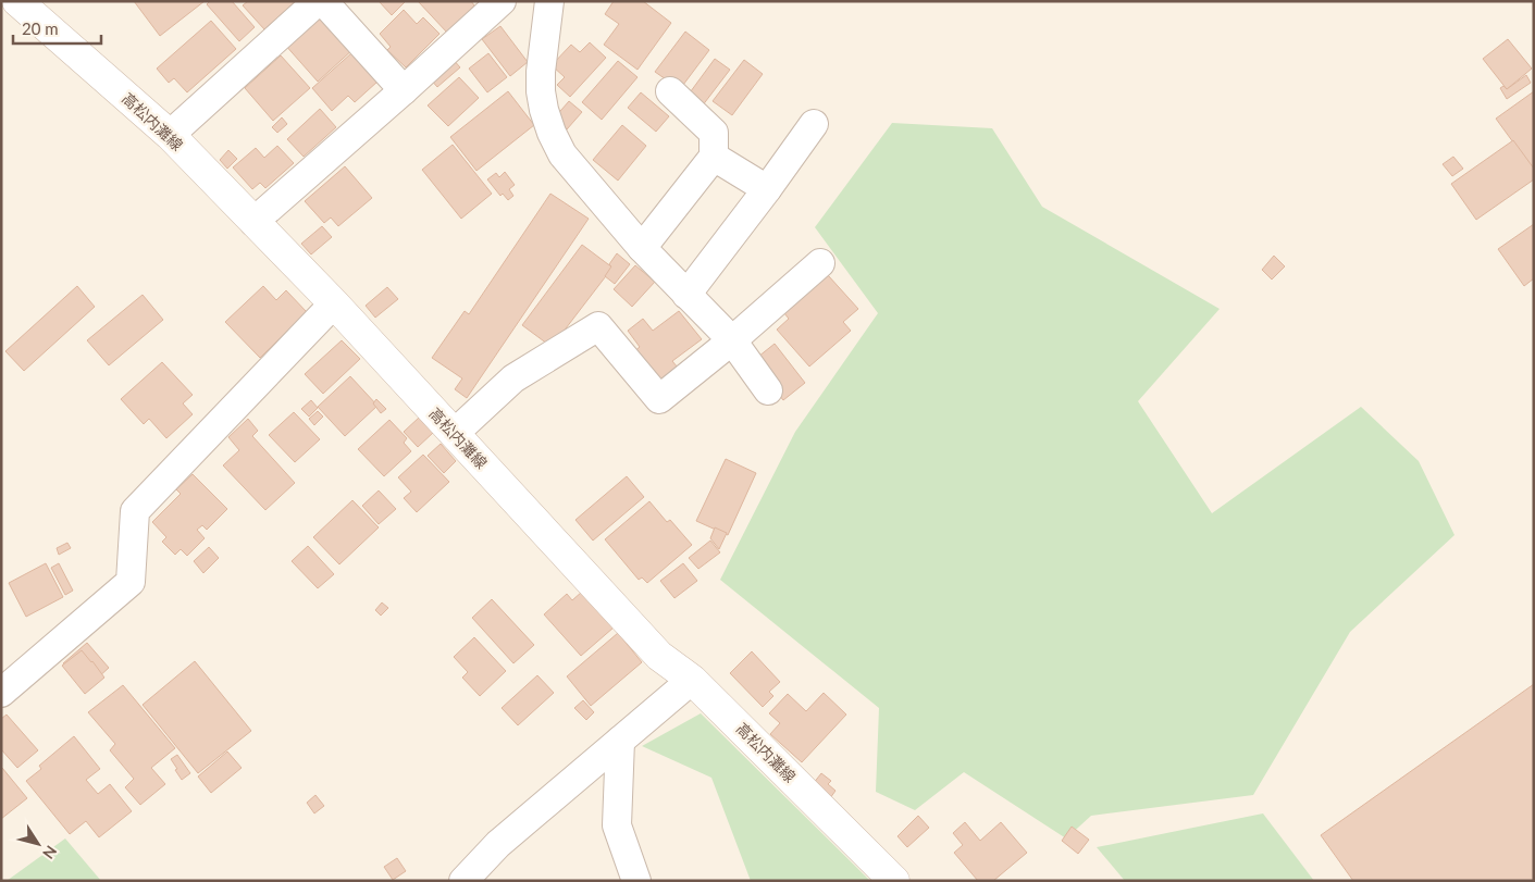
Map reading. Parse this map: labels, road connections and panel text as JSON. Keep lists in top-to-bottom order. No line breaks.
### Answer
{"streets":{"main road":["高松内灘線"]},"scale_bar":"20 m","north":"bottom right"}
